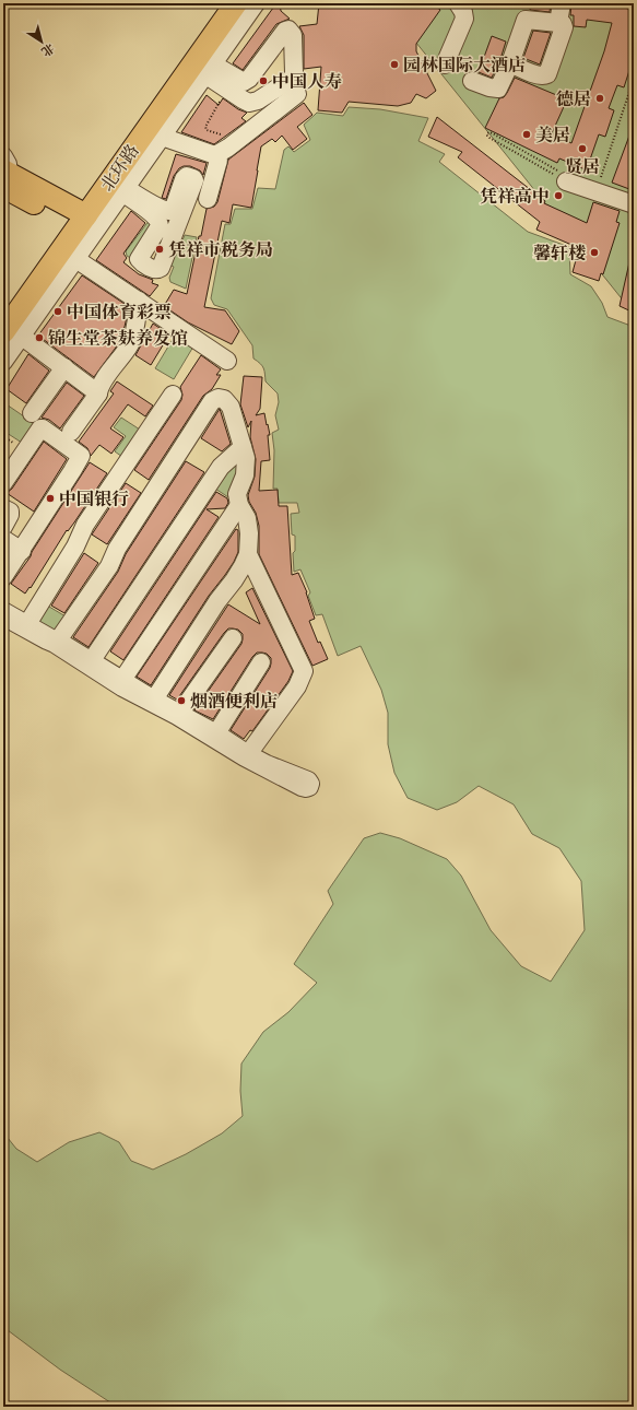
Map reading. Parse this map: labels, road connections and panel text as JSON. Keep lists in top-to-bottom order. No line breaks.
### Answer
{"streets":{"main road":["北环路"]},"places":["园林国际大酒店","中国人寿","德居","美居","贤居","凭祥高中","凭祥市税务局","馨轩楼","中国体育彩票","锦生堂茶麸养发馆","中国银行","烟酒便利店"],"north":"bottom right"}
